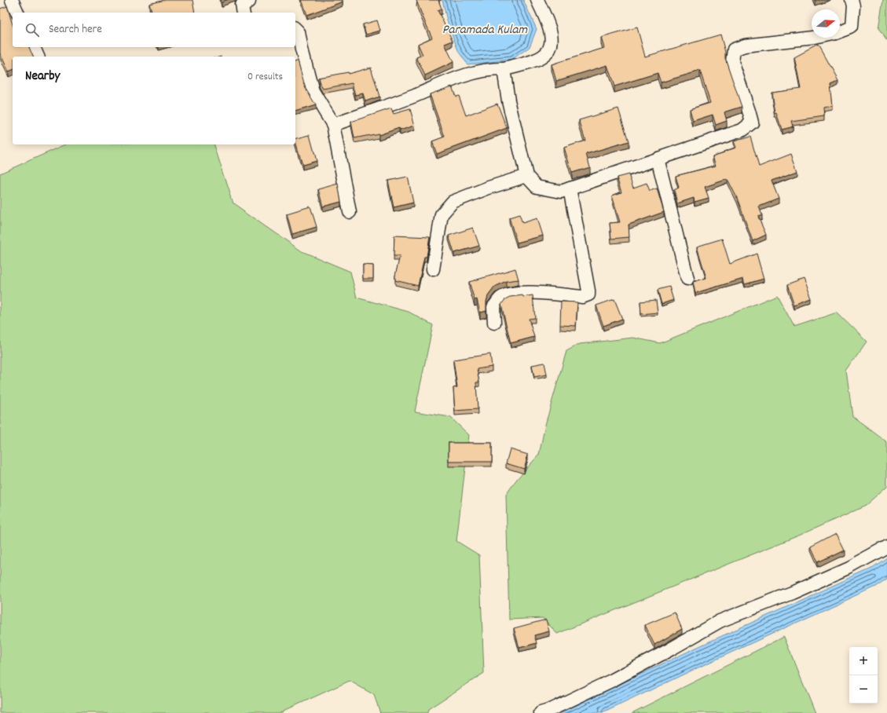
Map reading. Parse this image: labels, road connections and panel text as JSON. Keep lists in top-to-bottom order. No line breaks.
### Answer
{"water":["Paramada Kulam"],"north":"right","page":{"search":"Search here","heading":["Nearby","0 results"],"map_buttons":["+","−"]}}
